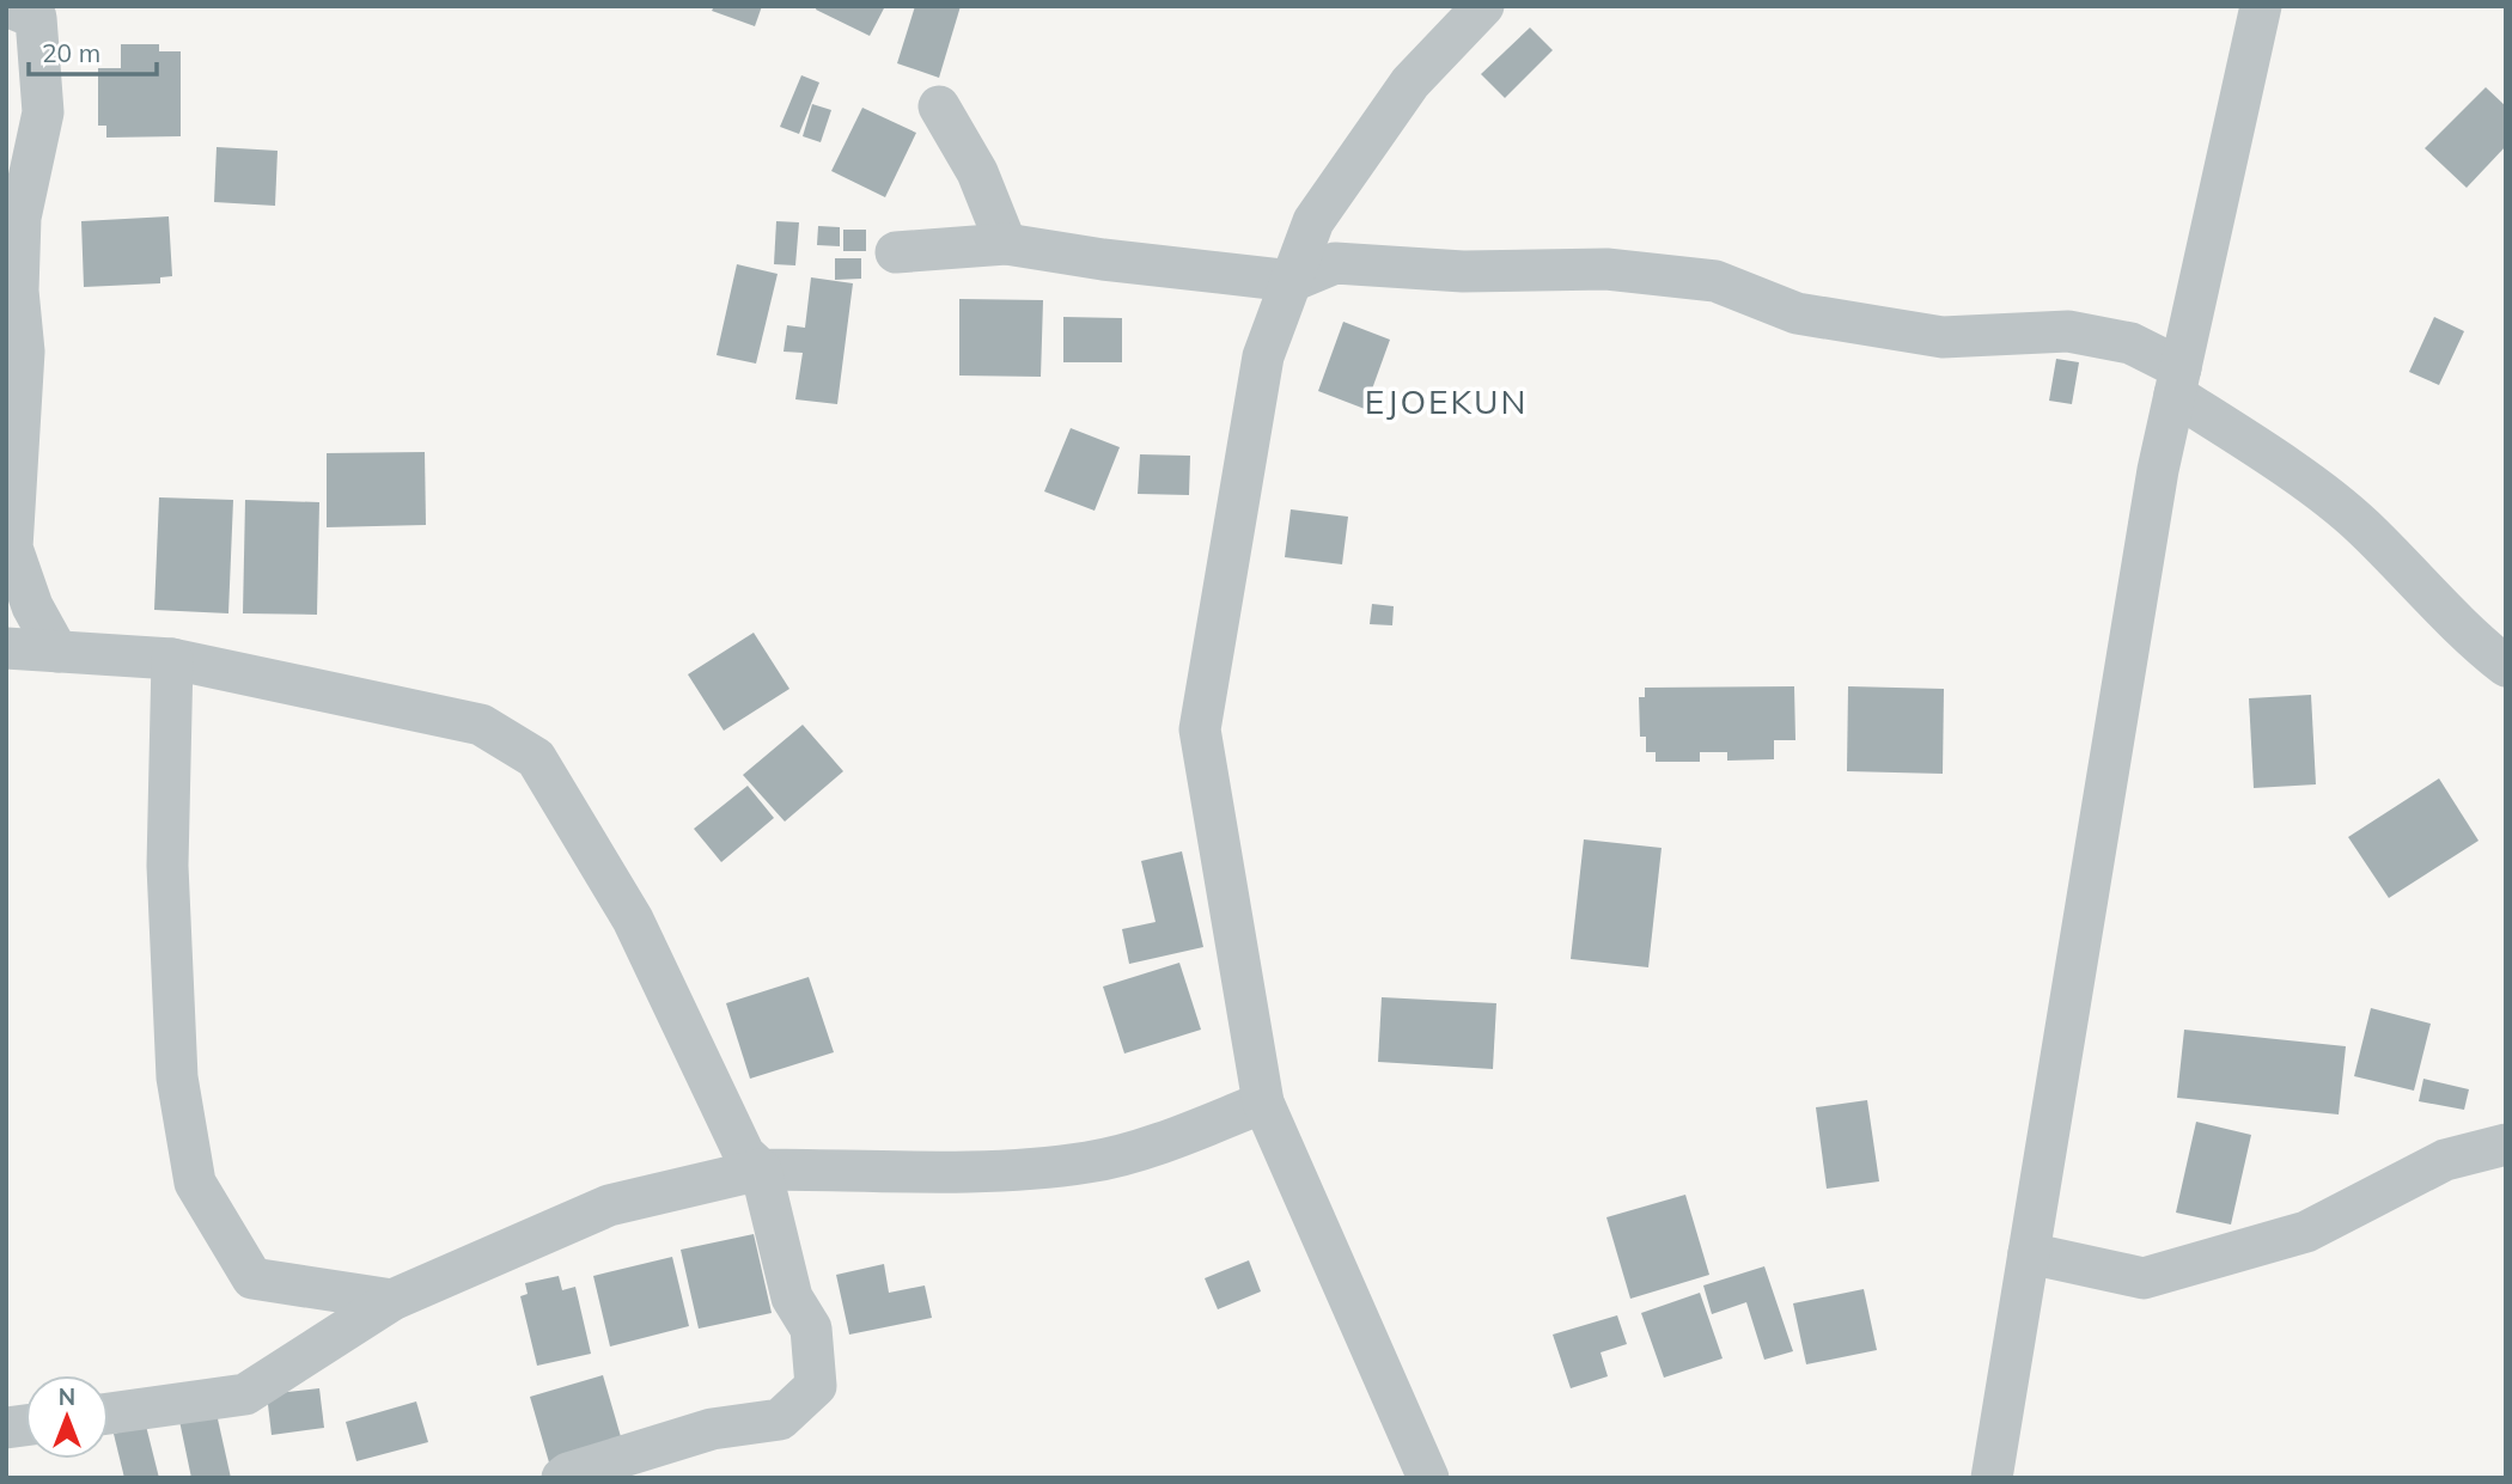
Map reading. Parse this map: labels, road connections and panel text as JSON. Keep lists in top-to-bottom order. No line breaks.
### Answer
{"districts":["EJOEKUN"],"scale_bar":"20 m","north":"top"}
